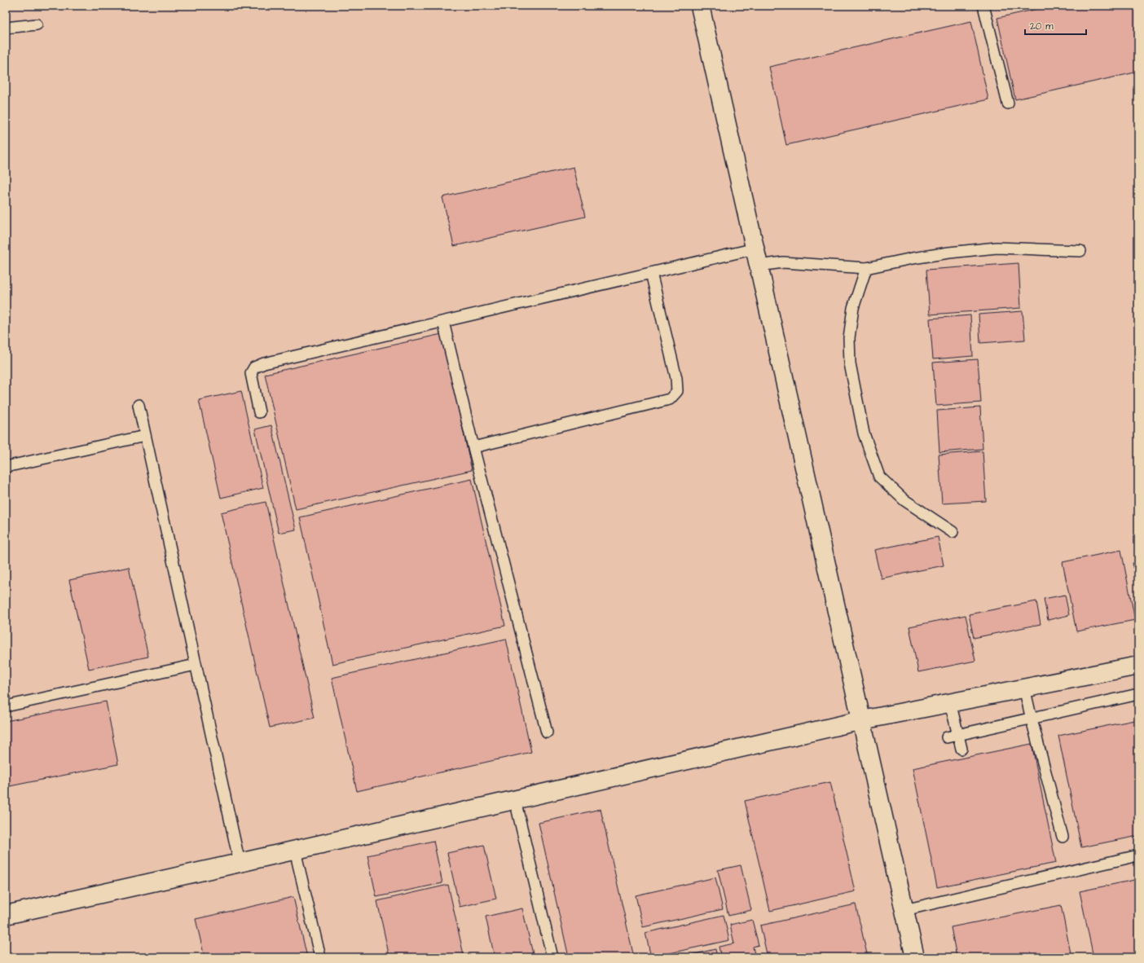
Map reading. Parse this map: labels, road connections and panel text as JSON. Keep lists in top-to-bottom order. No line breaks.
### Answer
{"scale_bar":"20 m"}
